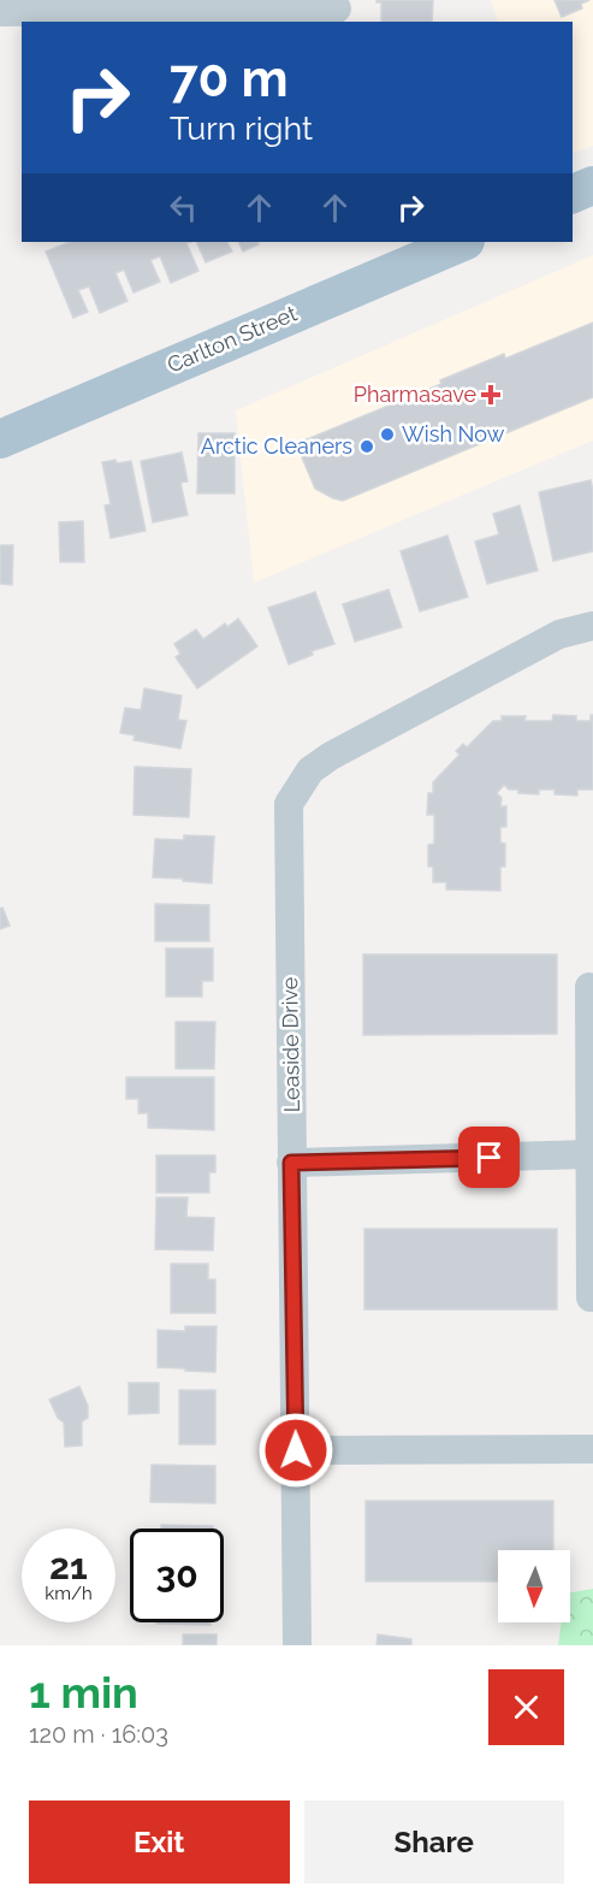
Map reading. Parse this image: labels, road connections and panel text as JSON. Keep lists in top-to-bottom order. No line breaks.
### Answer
{"streets":{"main road":["Carlton Street"],"street":["Leaside Drive"]},"places":{"health":["Pharmasave"],"other":["Wish Now","Arctic Cleaners"]},"north":"bottom","page":{"turn":["70 m","Turn right"],"speed":"21 km/h","limit":"30","heading":["1 min","120 m · 16:03"],"buttons":["Exit","Share"]}}
